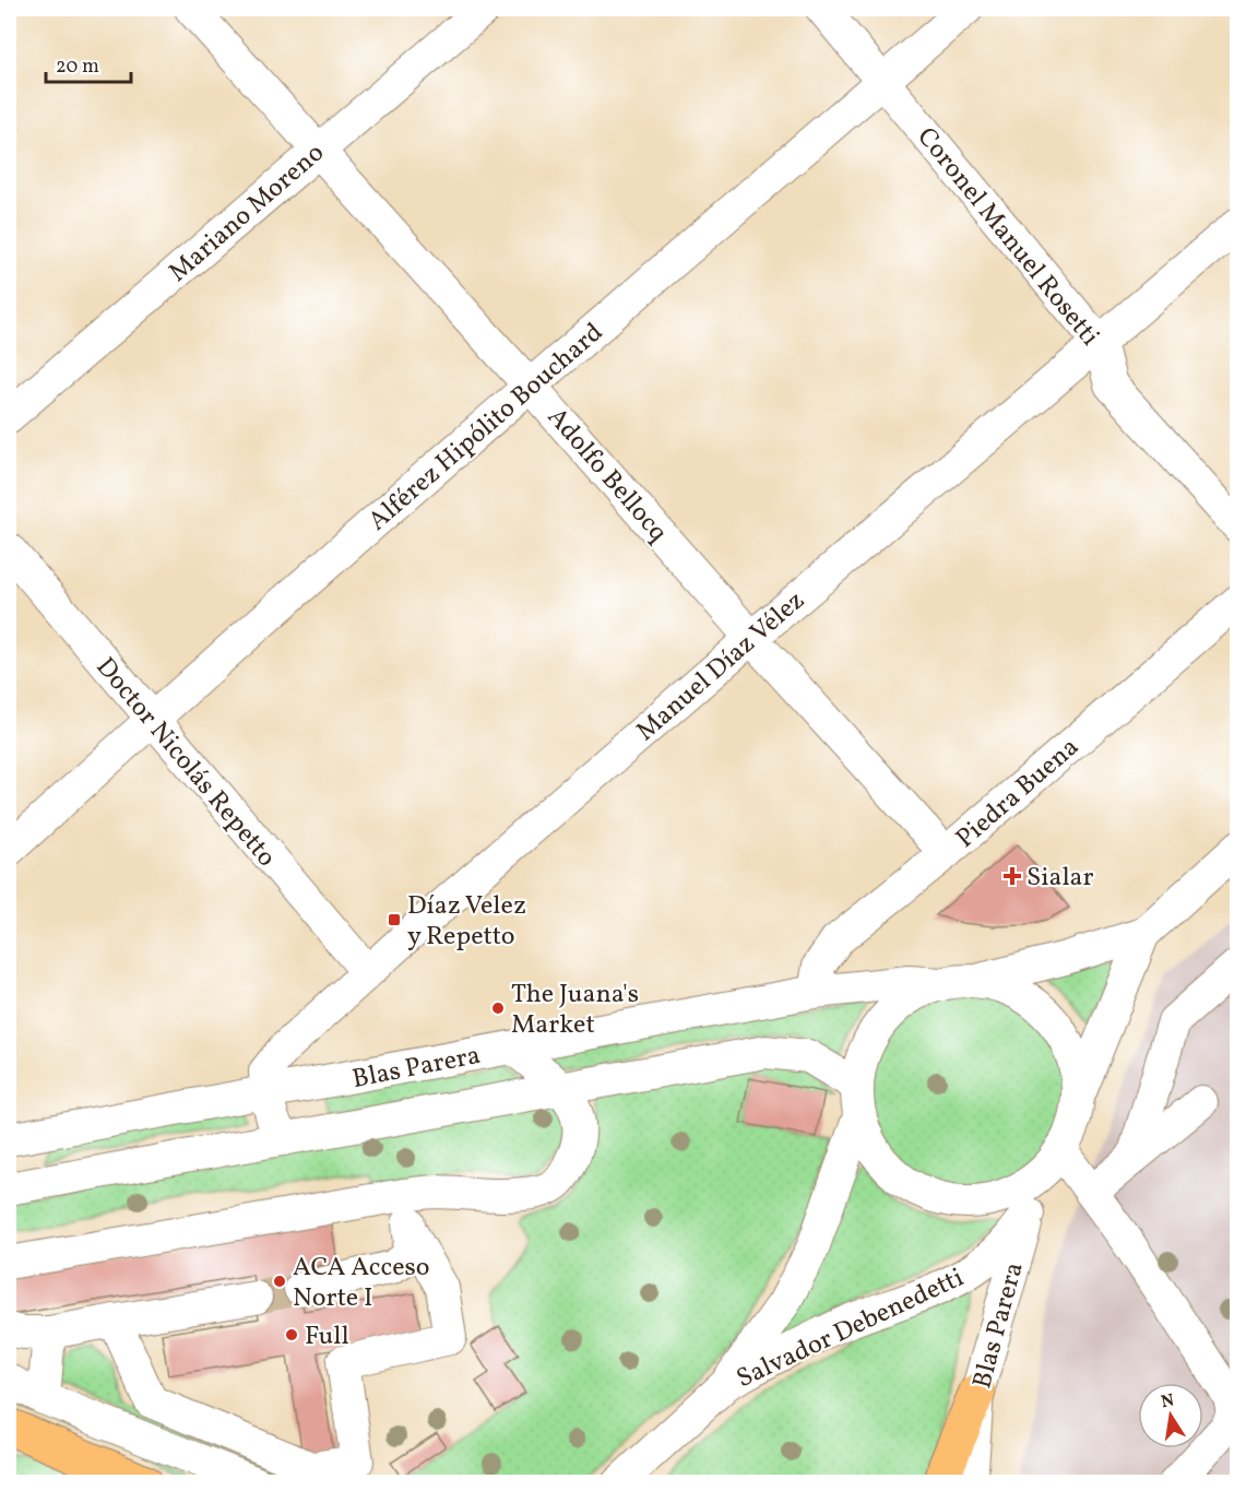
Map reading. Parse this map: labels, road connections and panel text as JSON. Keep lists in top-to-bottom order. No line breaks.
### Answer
{"streets":{"street":["Mariano Moreno","Coronel Manuel Rosetti","Alférez Hipólito Bouchard","Adolfo Bellocq","Manuel Díaz Vélez","Doctor Nicolás Repetto","Piedra Buena","Blas Parera","Salvador Debenedetti"]},"crossings":[["Mariano Moreno","Adolfo Bellocq"],["Coronel Manuel Rosetti","Alférez Hipólito Bouchard"],["Coronel Manuel Rosetti","Manuel Díaz Vélez"],["Alférez Hipólito Bouchard","Adolfo Bellocq"],["Alférez Hipólito Bouchard","Doctor Nicolás Repetto"],["Adolfo Bellocq","Manuel Díaz Vélez"],["Adolfo Bellocq","Piedra Buena"],["Manuel Díaz Vélez","Doctor Nicolás Repetto"],["Manuel Díaz Vélez","Blas Parera"],["Piedra Buena","Blas Parera"],["Blas Parera","Salvador Debenedetti"]],"places":{"health":["Sialar"],"transit":["Díaz Velez y Repetto"],"other":["The Juana's Market","ACA Acceso Norte I","Full"]},"scale_bar":"20 m","north":"top"}
